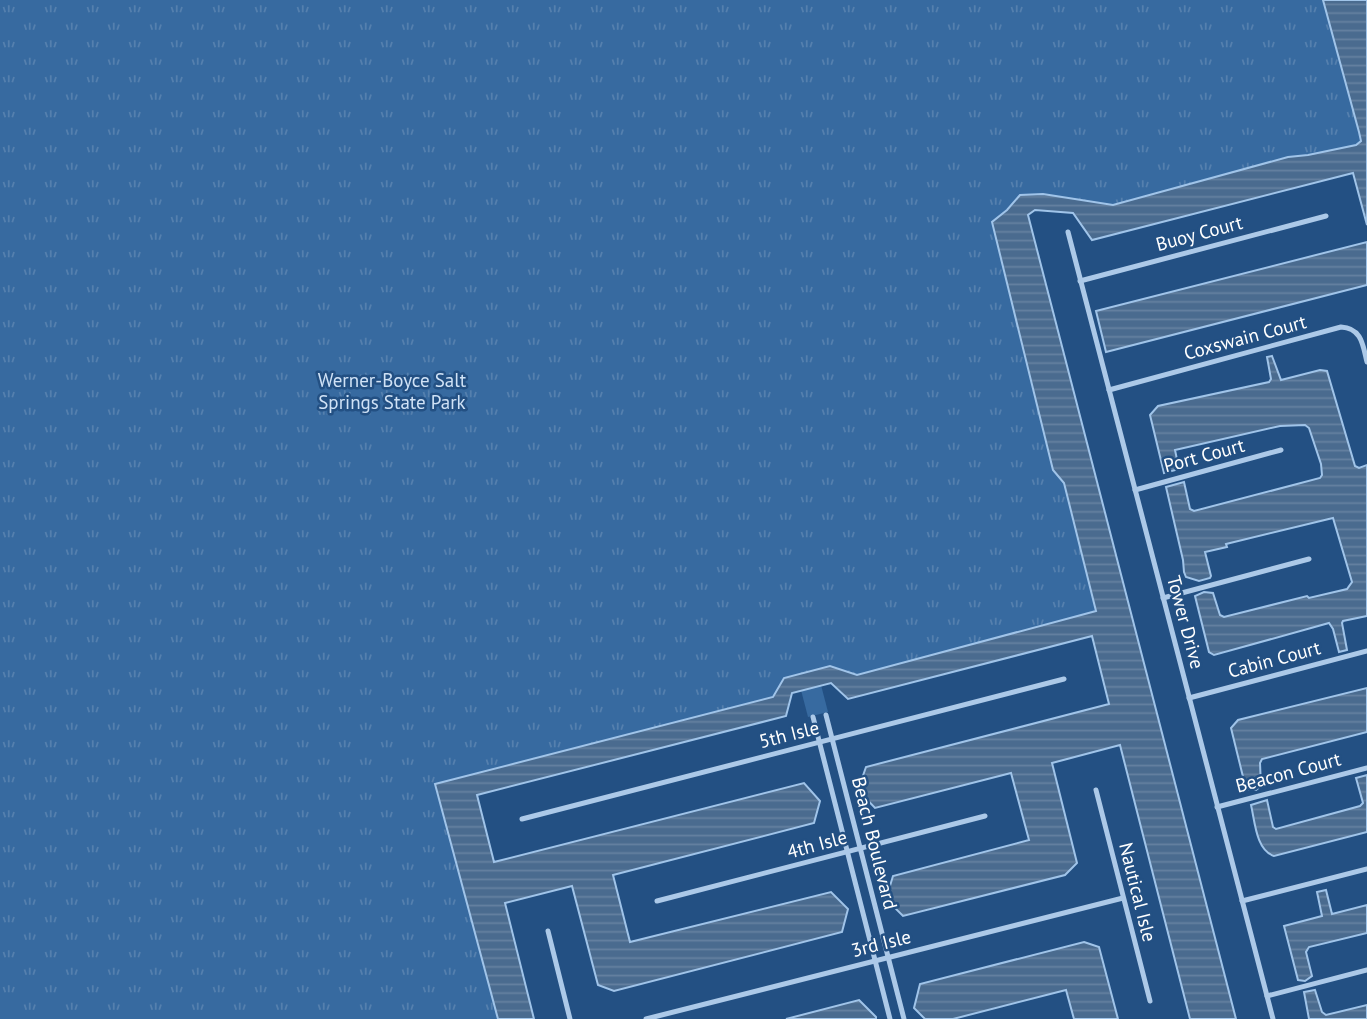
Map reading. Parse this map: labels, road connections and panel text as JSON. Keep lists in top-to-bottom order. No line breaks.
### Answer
{"streets":{"street":["Buoy Court","Coxswain Court","Port Court","Tower Drive","Cabin Court","5th Isle","Beacon Court","Beach Boulevard","4th Isle","Nautical Isle","3rd Isle"]},"crossings":[["Buoy Court","Tower Drive"],["Coxswain Court","Tower Drive"],["Port Court","Tower Drive"],["Tower Drive","Cabin Court"],["Tower Drive","Beacon Court"],["5th Isle","Beach Boulevard"],["Beach Boulevard","4th Isle"],["Beach Boulevard","3rd Isle"],["Nautical Isle","3rd Isle"]],"parks":["Werner-Boyce Salt Springs State Park"]}
